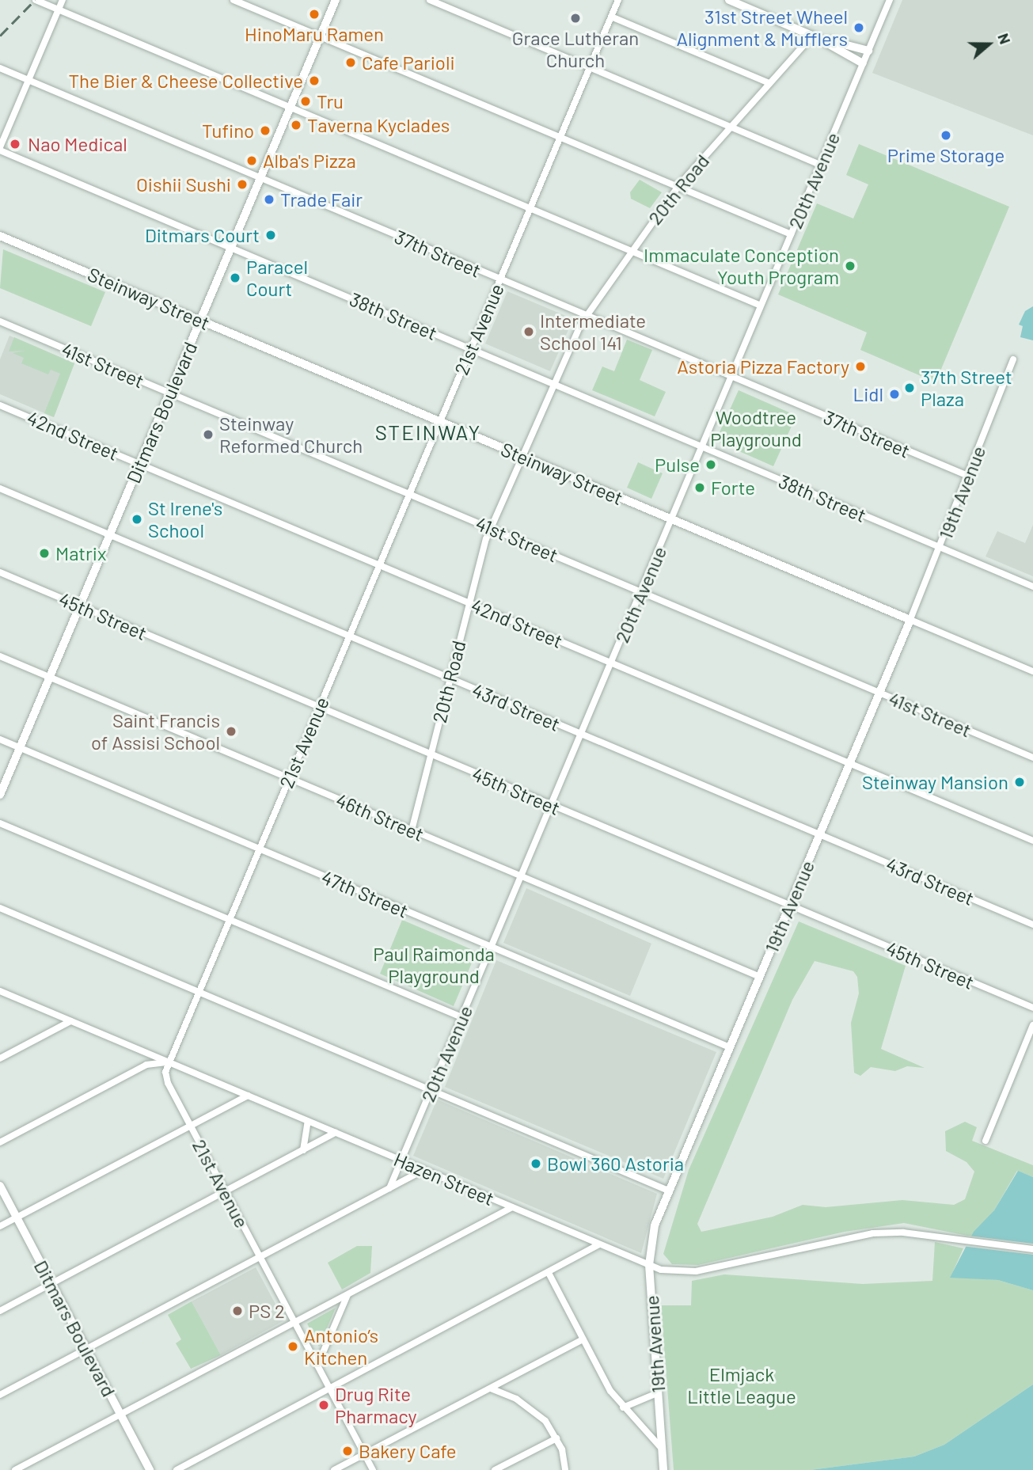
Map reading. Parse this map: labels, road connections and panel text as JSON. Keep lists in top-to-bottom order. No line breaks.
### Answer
{"streets":{"street":["20th Avenue","20th Road","37th Street","Steinway Street","38th Street","21st Avenue","41st Street","Ditmars Boulevard","42nd Street","19th Avenue","45th Street","43rd Street","46th Street","47th Street","Hazen Street"]},"crossings":[["20th Avenue","37th Street"],["20th Avenue","Steinway Street"],["20th Avenue","38th Street"],["20th Avenue","41st Street"],["20th Avenue","42nd Street"],["20th Avenue","45th Street"],["20th Avenue","43rd Street"],["20th Avenue","46th Street"],["20th Avenue","47th Street"],["20th Avenue","Hazen Street"],["20th Road","37th Street"],["20th Road","Steinway Street"],["20th Road","38th Street"],["20th Road","41st Street"],["20th Road","42nd Street"],["20th Road","45th Street"],["20th Road","43rd Street"],["20th Road","46th Street"],["37th Street","21st Avenue"],["37th Street","Ditmars Boulevard"],["37th Street","19th Avenue"],["Steinway Street","21st Avenue"],["Steinway Street","Ditmars Boulevard"],["Steinway Street","19th Avenue"],["38th Street","21st Avenue"],["38th Street","Ditmars Boulevard"],["38th Street","19th Avenue"],["21st Avenue","41st Street"],["21st Avenue","42nd Street"],["21st Avenue","45th Street"],["21st Avenue","43rd Street"],["21st Avenue","46th Street"],["21st Avenue","47th Street"],["21st Avenue","Hazen Street"],["41st Street","Ditmars Boulevard"],["41st Street","19th Avenue"],["Ditmars Boulevard","42nd Street"],["Ditmars Boulevard","45th Street"],["Ditmars Boulevard","43rd Street"],["Ditmars Boulevard","46th Street"],["Ditmars Boulevard","47th Street"],["42nd Street","19th Avenue"],["19th Avenue","45th Street"],["19th Avenue","43rd Street"],["19th Avenue","46th Street"],["19th Avenue","47th Street"],["19th Avenue","Hazen Street"]],"districts":["STEINWAY"],"parks":["Woodtree Playground","Paul Raimonda Playground","Elmjack Little League"],"places":["HinoMaru Ramen","Grace Lutheran Church","31st Street Wheel Alignment & Mufflers","Cafe Parioli","The Bier & Cheese Collective","Tru","Taverna Kyclades","Tufino","Prime Storage","Nao Medical","Alba's Pizza","Oishii Sushi","Trade Fair","Ditmars Court","Immaculate Conception Youth Program","Paracel Court","Intermediate School 141","Astoria Pizza Factory","37th Street Plaza","Lidl","Steinway Reformed Church","Pulse","Forte","St Irene's School","Matrix","Saint Francis of Assisi School","Steinway Mansion","Bowl 360 Astoria","PS 2","Antonio’s Kitchen","Drug Rite Pharmacy","Bakery Cafe"],"north":"right"}
